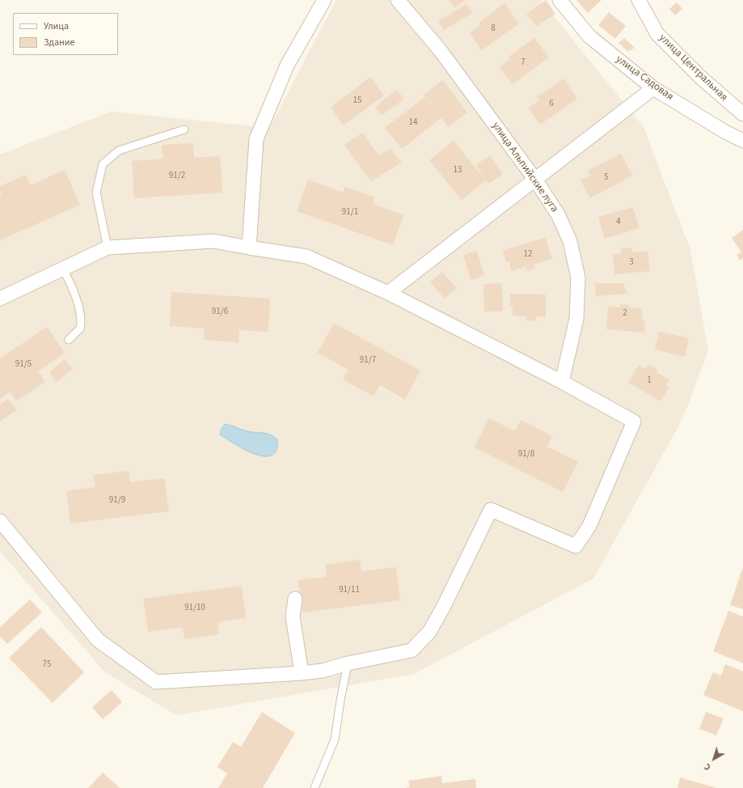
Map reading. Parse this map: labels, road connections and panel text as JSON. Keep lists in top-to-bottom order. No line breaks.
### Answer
{"streets":{"street":["улица Центральная","улица Садовая","улица Альпийские луга"]},"house_numbers":["8","7","15","6","14","13","91/2","5","91/1","4","12","3","91/6","2","91/7","91/5","1","91/8","91/9","91/11","91/10","75"],"legend":["Улица","Здание"],"north":"bottom left"}
